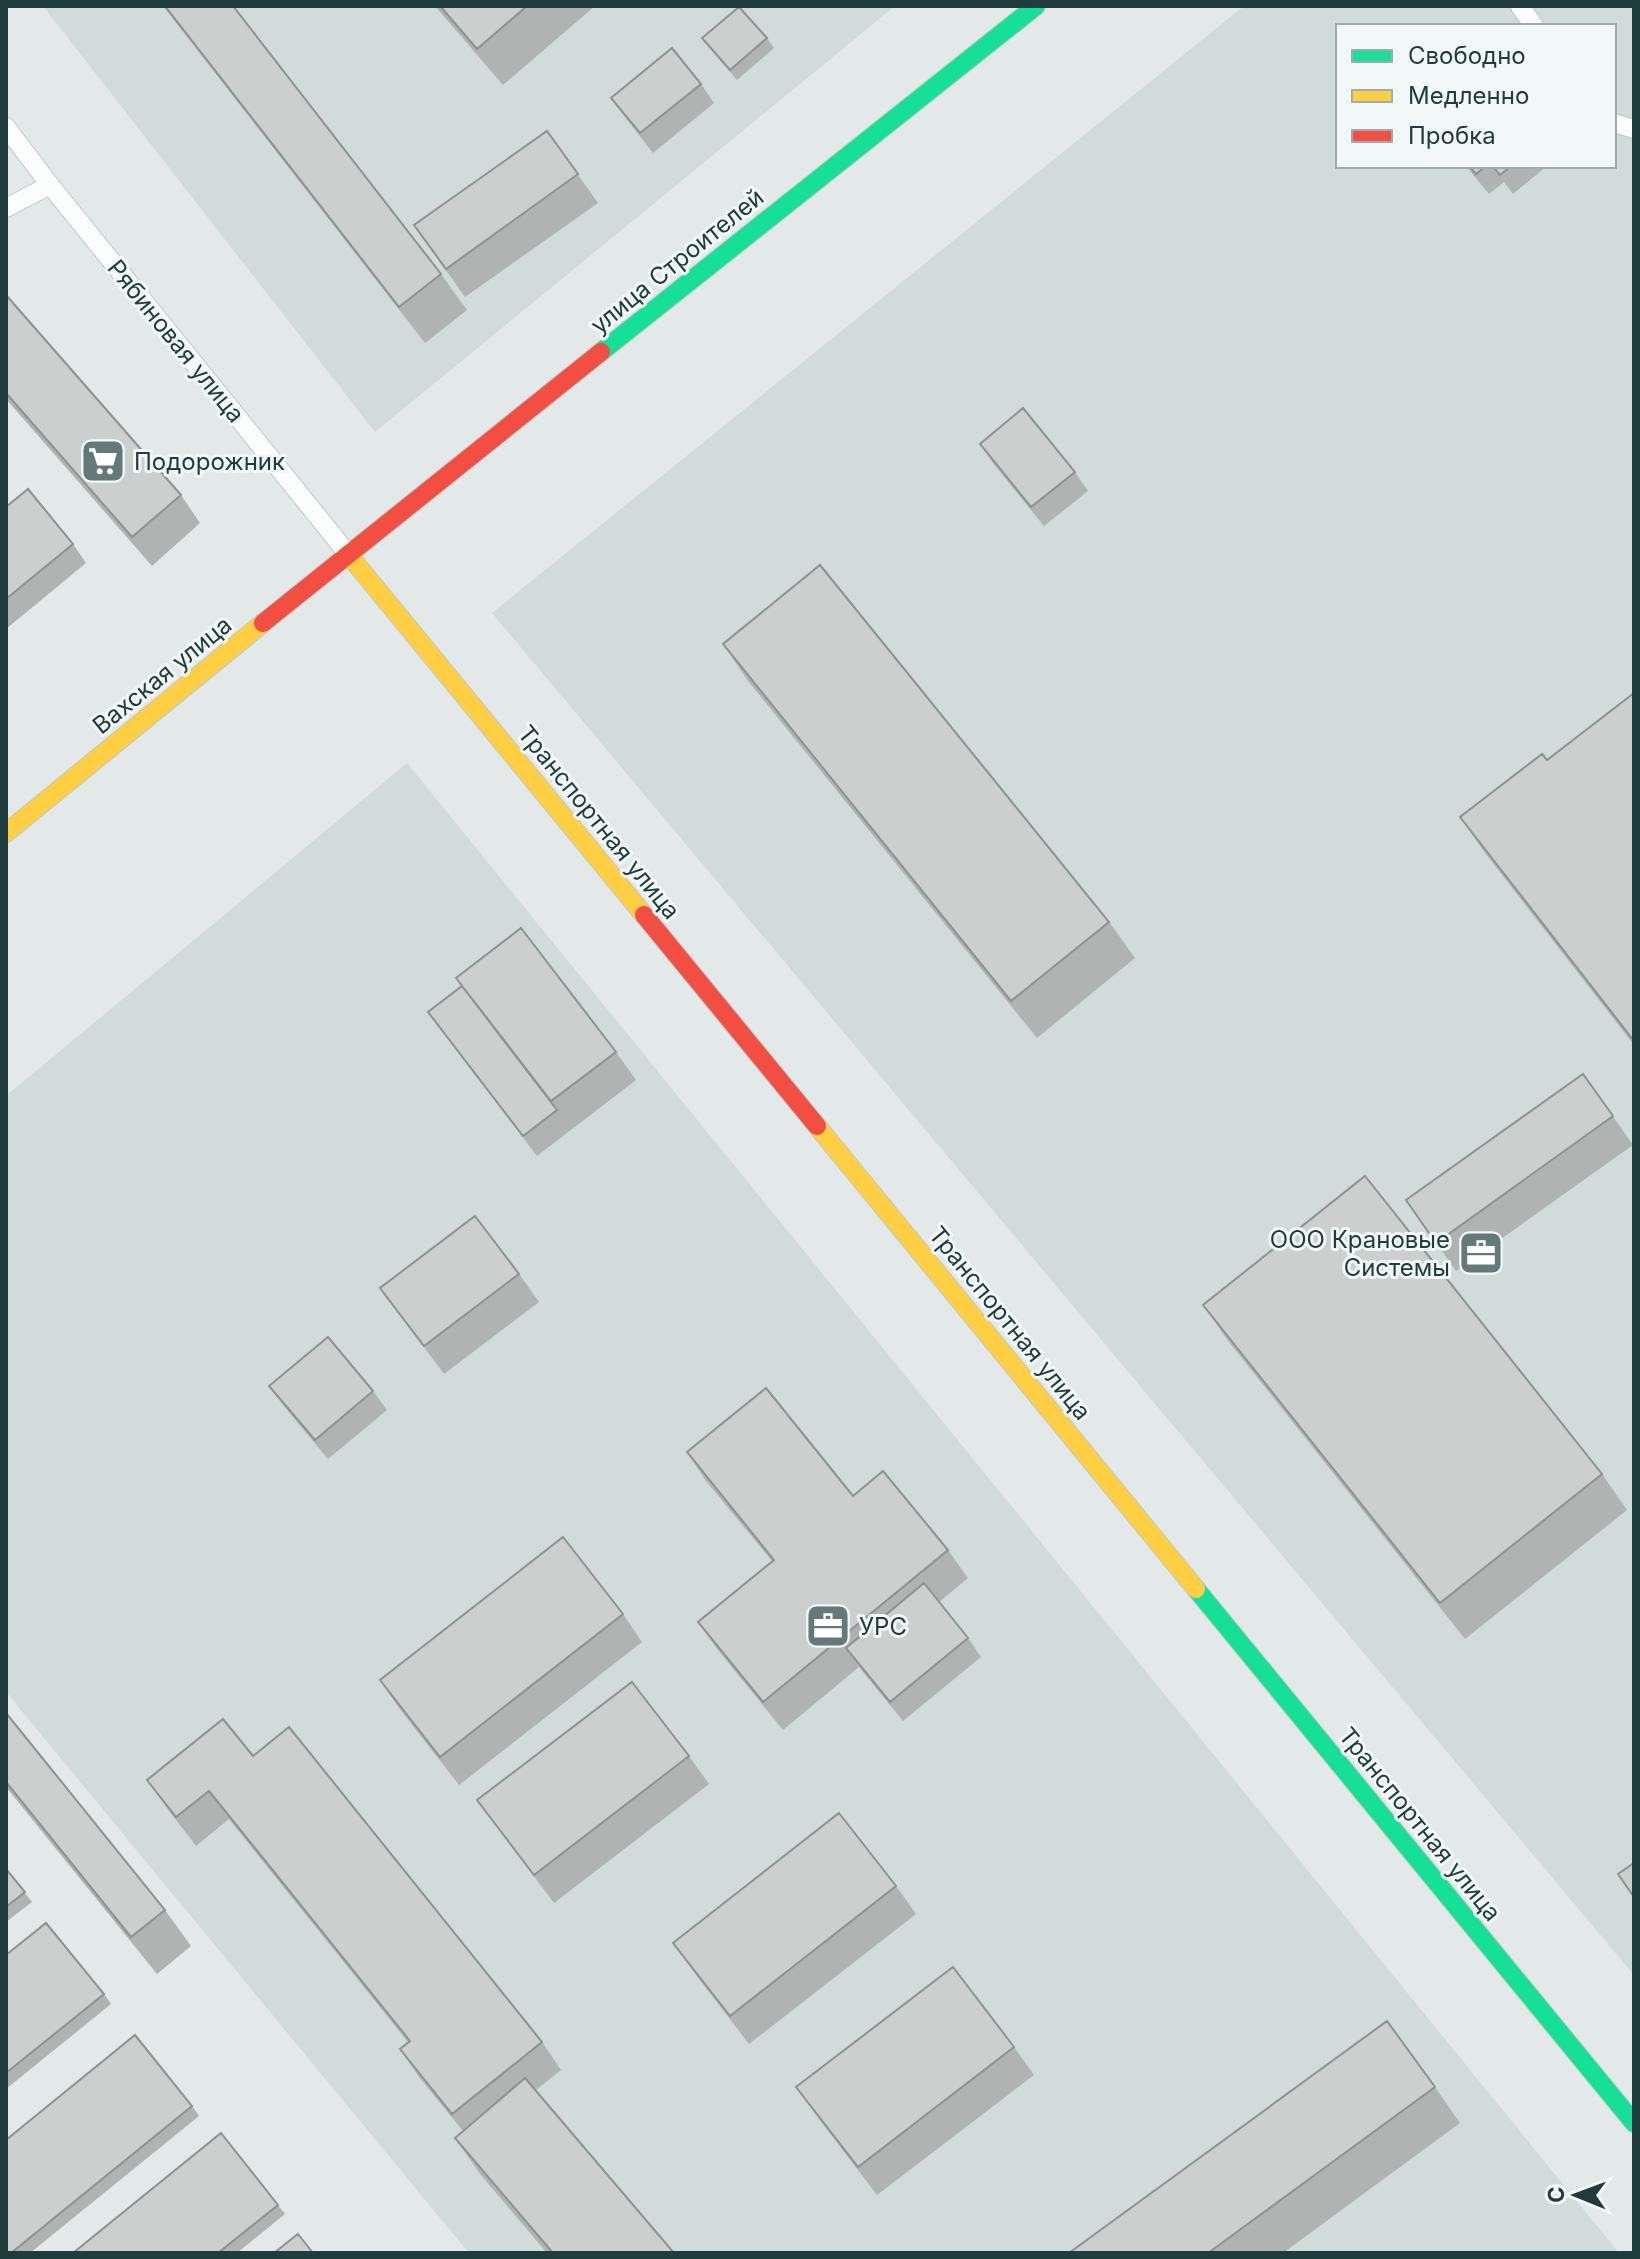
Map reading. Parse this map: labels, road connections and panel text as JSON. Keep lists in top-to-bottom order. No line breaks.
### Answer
{"streets":{"main road":["улица Строителей","Вахская улица","Транспортная улица"],"lane":["Рябиновая улица"]},"crossings":[["улица Строителей","Рябиновая улица"],["улица Строителей","Вахская улица"],["улица Строителей","Транспортная улица"],["Рябиновая улица","Вахская улица"],["Рябиновая улица","Транспортная улица"],["Вахская улица","Транспортная улица"]],"places":{"supermarket":["Подорожник"],"office":["ООО Крановые Системы","УРС"]},"legend":["Свободно","Медленно","Пробка"],"north":"left"}
